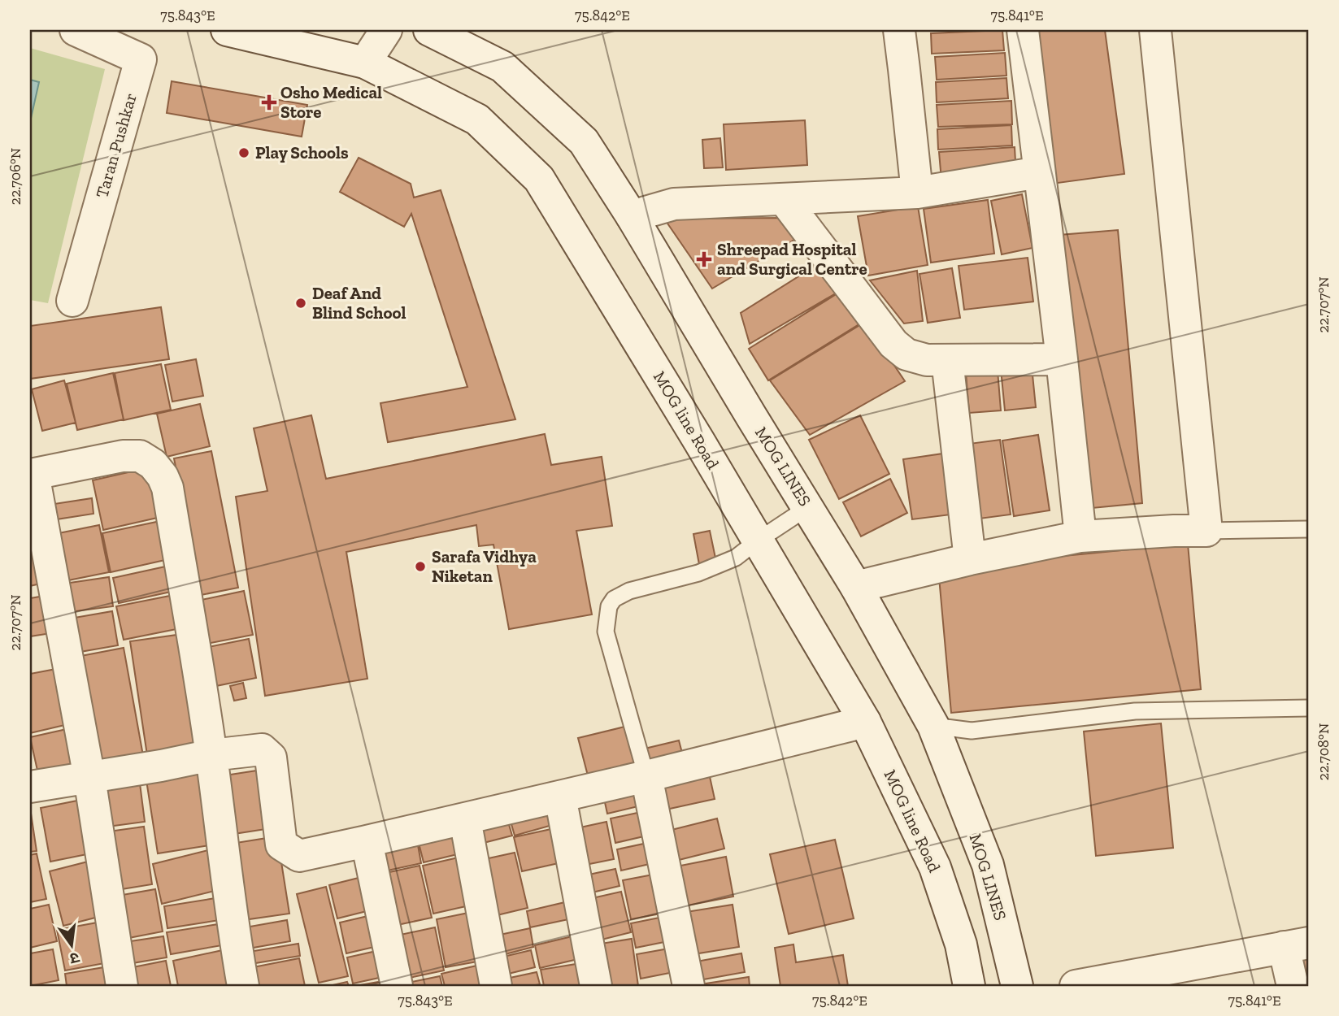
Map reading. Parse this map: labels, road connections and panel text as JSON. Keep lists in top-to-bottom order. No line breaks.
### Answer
{"streets":{"street":["Taran Pushkar","MOG line Road","MOG LINES"]},"places":{"health":["Osho Medical Store","Shreepad Hospital and Surgical Centre"],"other":["Play Schools","Deaf And Blind School","Sarafa Vidhya Niketan"]},"north":"bottom","coordinates":["75.843°E","75.842°E","75.841°E","22.706°N","22.707°N","22.708°N"]}
